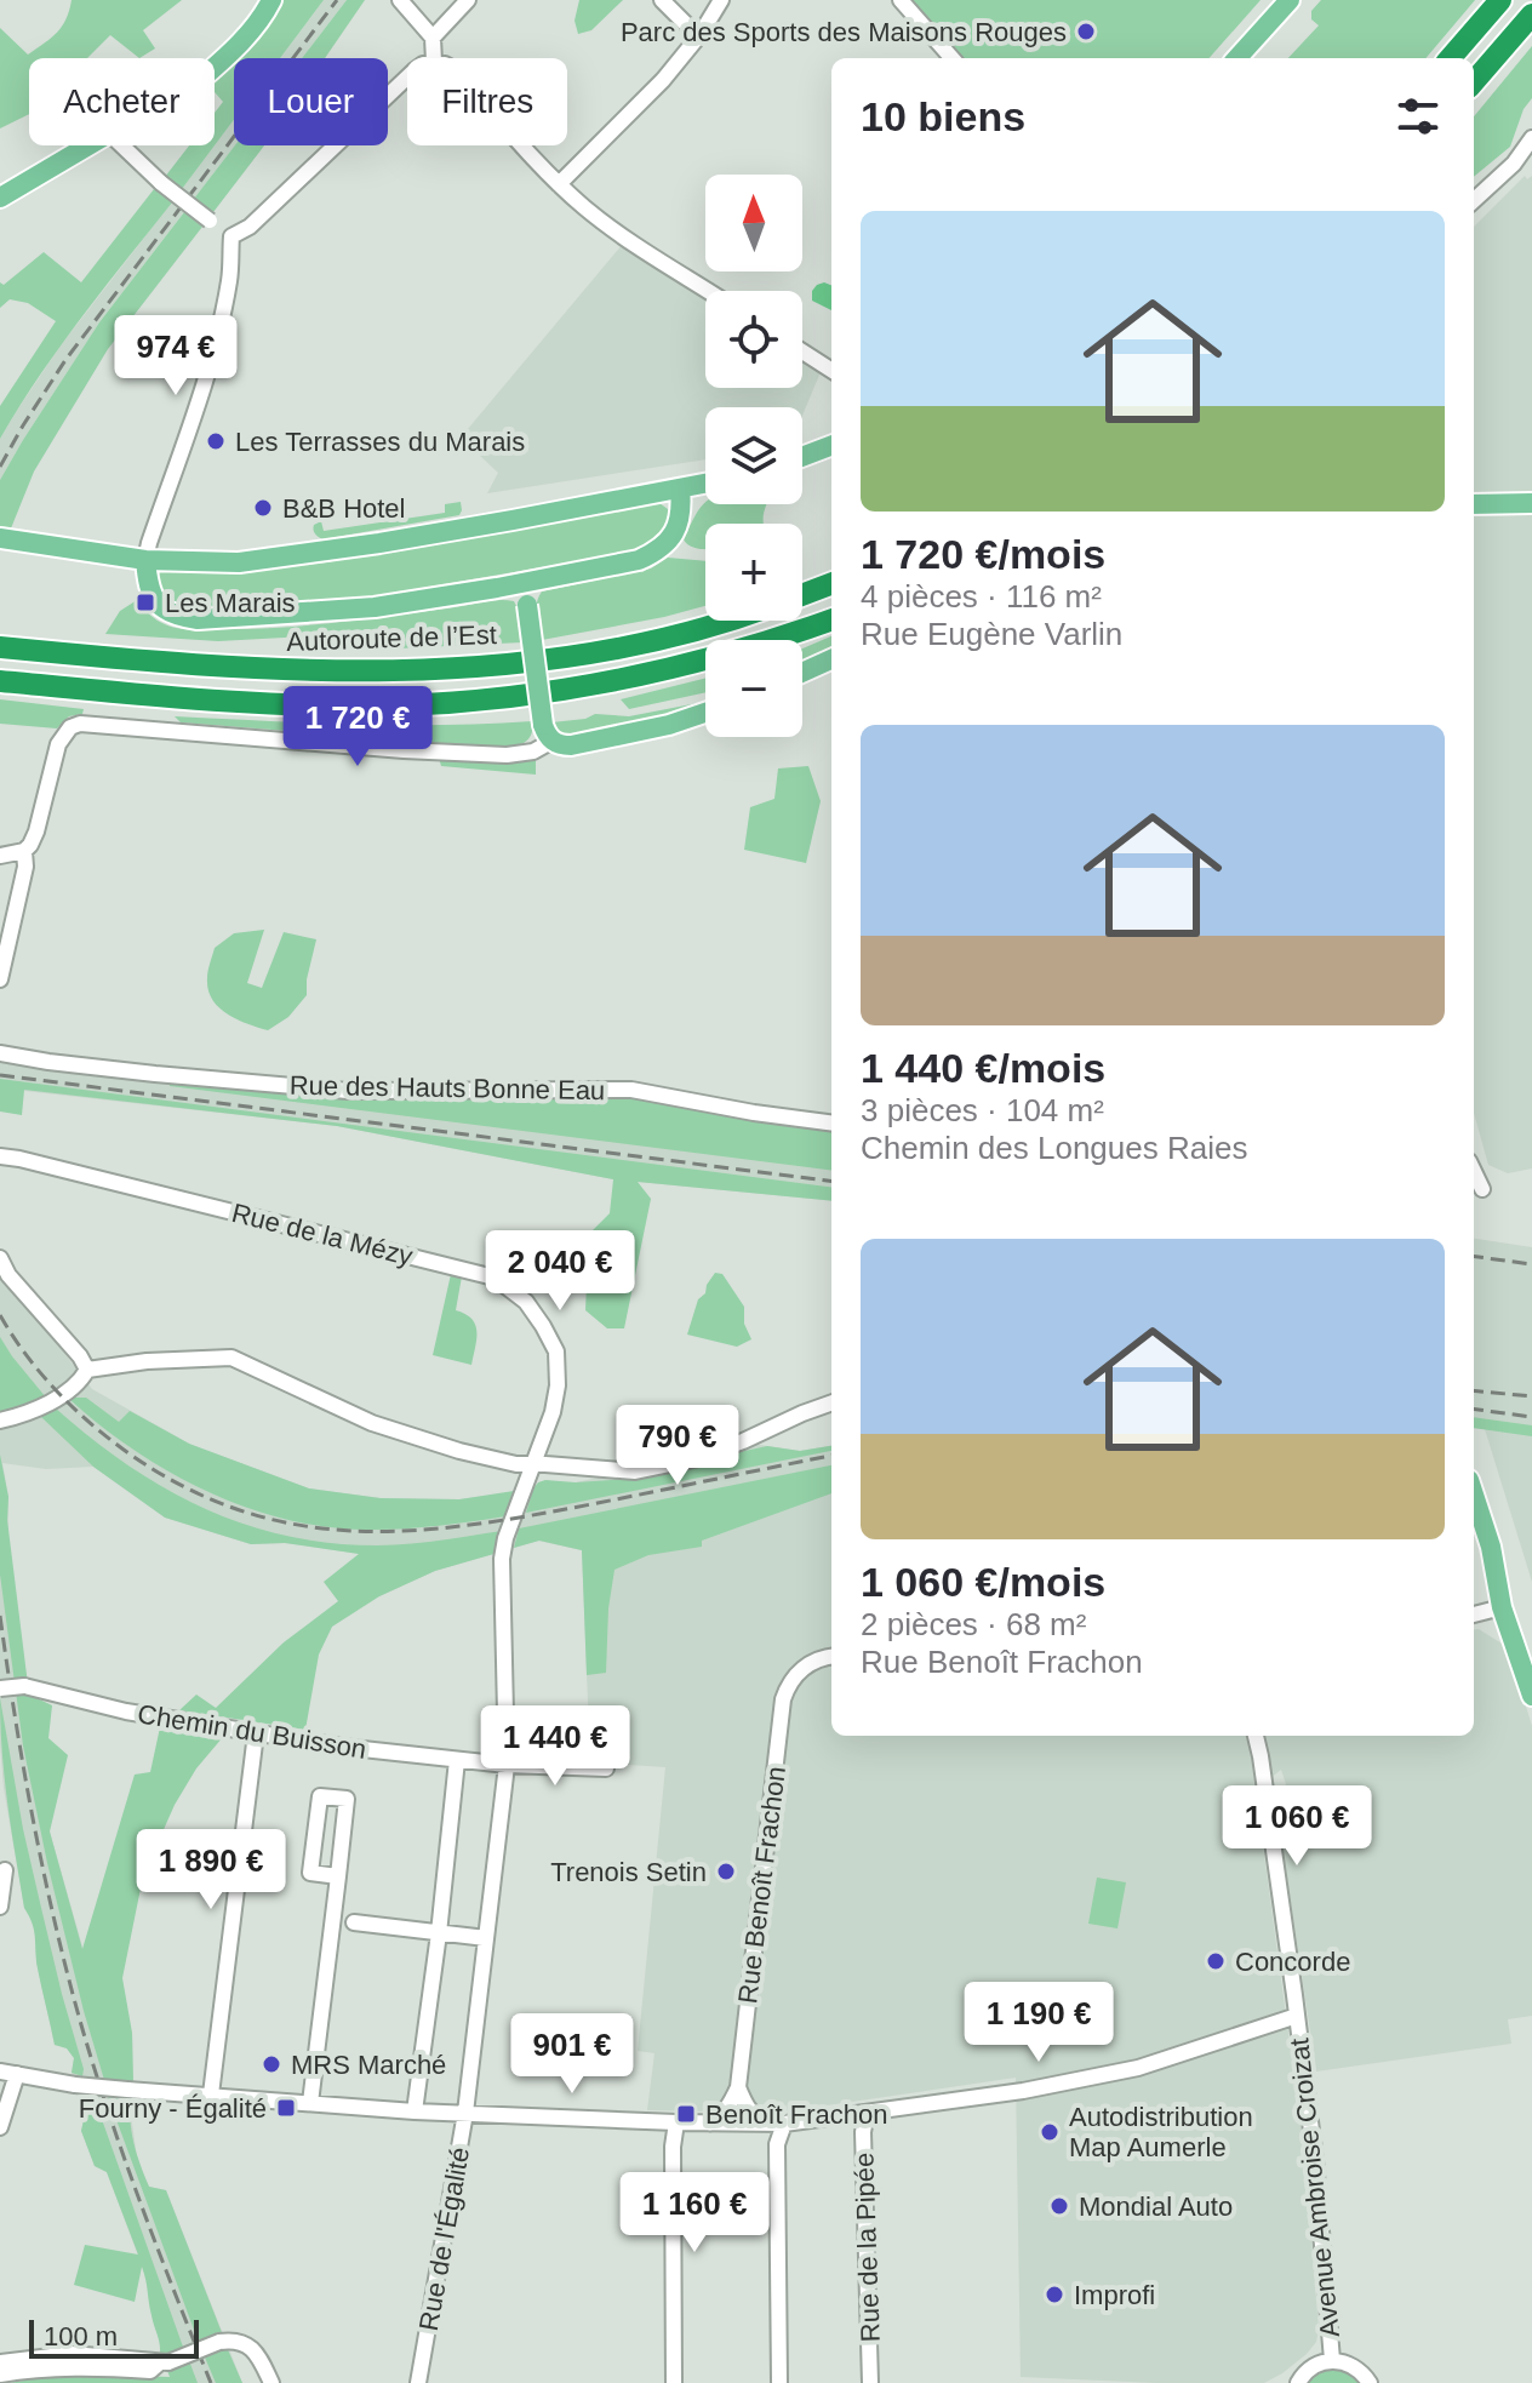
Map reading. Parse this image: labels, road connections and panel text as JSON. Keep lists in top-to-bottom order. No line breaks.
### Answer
{"streets":{"highway":["Autoroute de l’Est"],"street":["Rue des Hauts Bonne Eau","Rue de la Mézy","Chemin du Buisson","Rue Benoît Frachon","Avenue Ambroise Croizat","Rue de l'Égalité","Rue de la Pipée"]},"crossings":[["Rue de la Mézy","Rue de l'Égalité"],["Chemin du Buisson","Rue de l'Égalité"]],"places":{"other":["Parc des Sports des Maisons Rouges","Les Terrasses du Marais","B&B Hotel","Trenois Setin","Concorde","MRS Marché","Autodistribution Map Aumerle","Mondial Auto","Improfi"],"transit":["Les Marais","Fourny - Égalité","Benoît Frachon"]},"scale_bar":"100 m","north":"top","page":{"chip":["Acheter","Louer","Filtres"],"heading":"10 biens","map_buttons":["+","−"],"list":[{"name":"1 720 €/mois","note":"4 pièces · 116 m² · Rue Eugène Varlin"},{"name":"1 440 €/mois","note":"3 pièces · 104 m² · Chemin des Longues Raies"},{"name":"1 060 €/mois","note":"2 pièces · 68 m² · Rue Benoît Frachon"}],"price":["974 €","1 720 €","2 040 €","790 €","1 440 €","1 060 €","1 890 €","1 190 €","901 €","1 160 €"],"scale":"100 m"}}
